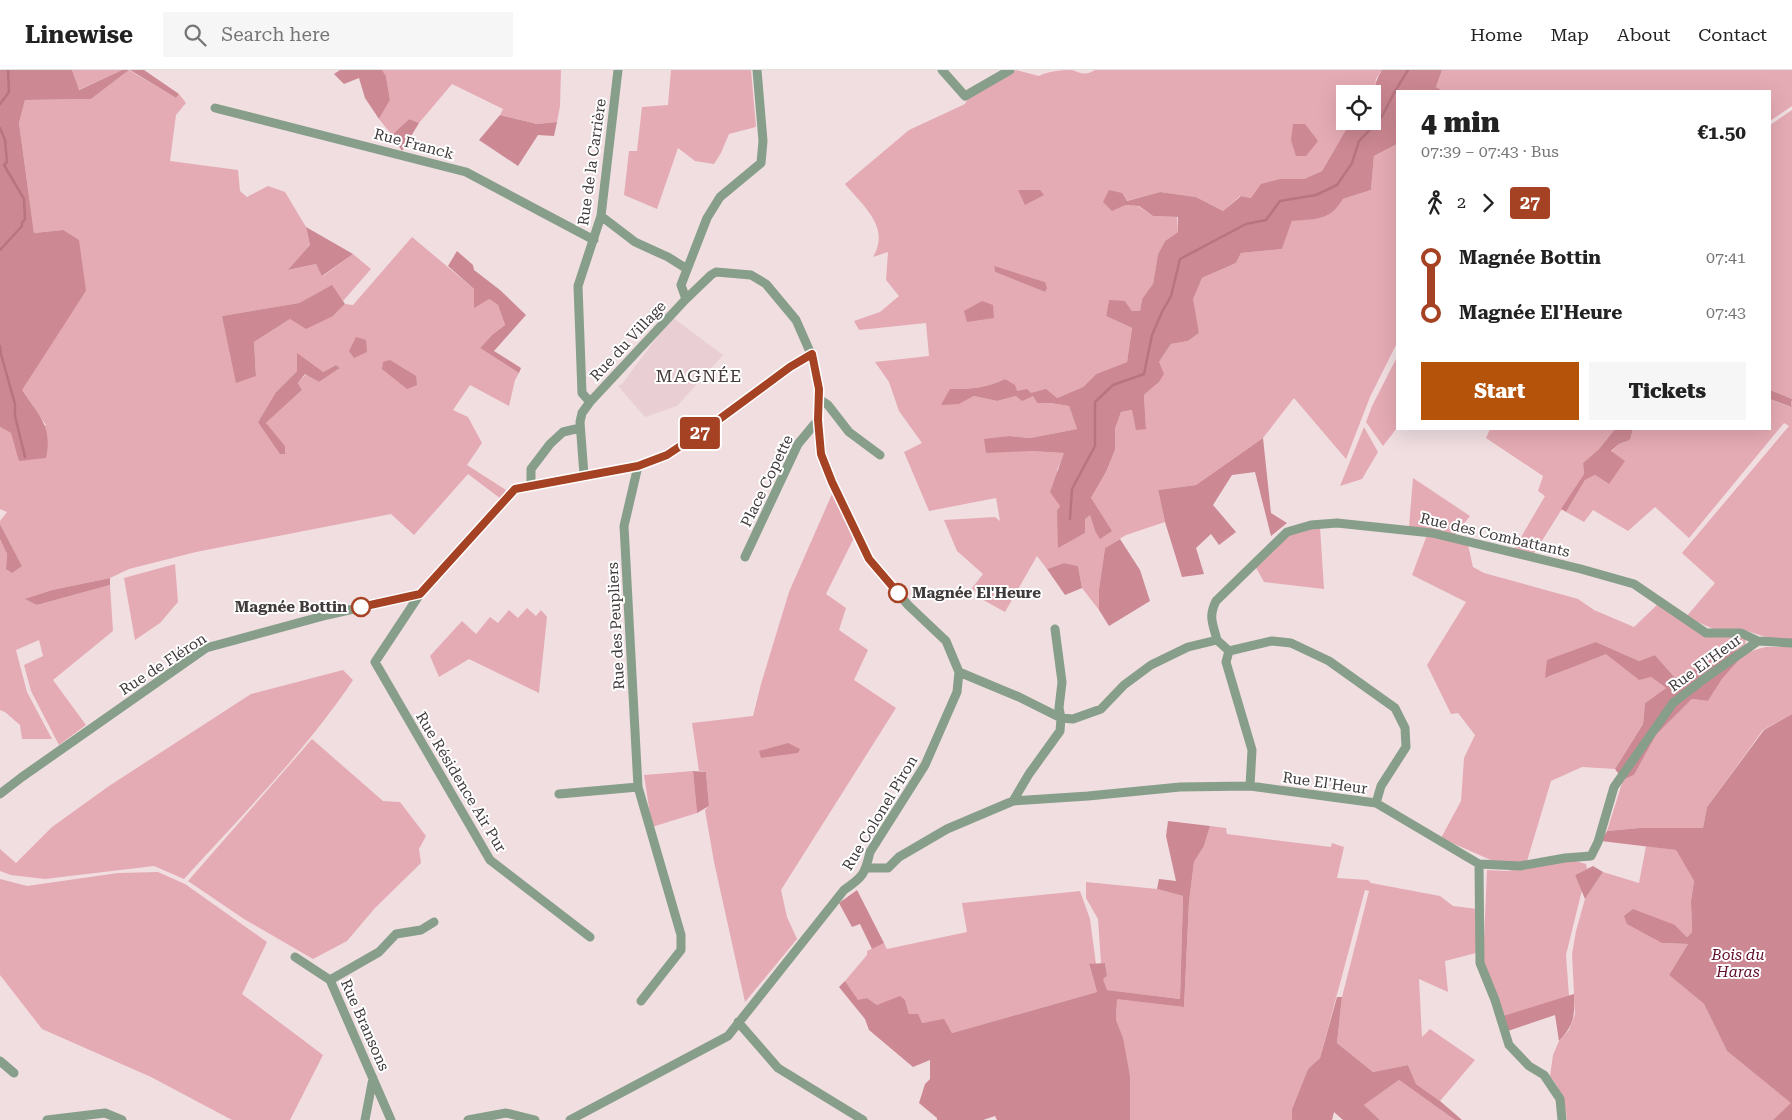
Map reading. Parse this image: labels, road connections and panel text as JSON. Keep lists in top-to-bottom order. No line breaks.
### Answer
{"streets":{"street":["Rue Franck","Rue de la Carrière","Rue du Village","Place Copette","Rue des Combattants","Rue des Peupliers","Rue El'Heur","Rue de Fléron","Rue Résidence Air Pur","Rue Colonel Piron","Rue Bransons"]},"crossings":[["Rue Franck","Rue de la Carrière"],["Rue de la Carrière","Rue du Village"],["Rue des Combattants","Rue El'Heur"],["Rue El'Heur","Rue Colonel Piron"],["Rue de Fléron","Rue Résidence Air Pur"]],"districts":["MAGNÉE"],"parks":["Bois du Haras"],"places":["Magnée El'Heure","Magnée Bottin"],"lines":["bus line 27"],"page":{"header":"Linewise","search":"Search here","nav":["Home","Map","About","Contact"],"on_map":"27","heading":["4 min","07:39 – 07:43 · Bus","€1.50"],"legs":["2","27"],"list":[{"name":"Magnée Bottin","value":"07:41"},{"name":"Magnée El'Heure","value":"07:43"}],"buttons":["Start","Tickets"]}}
